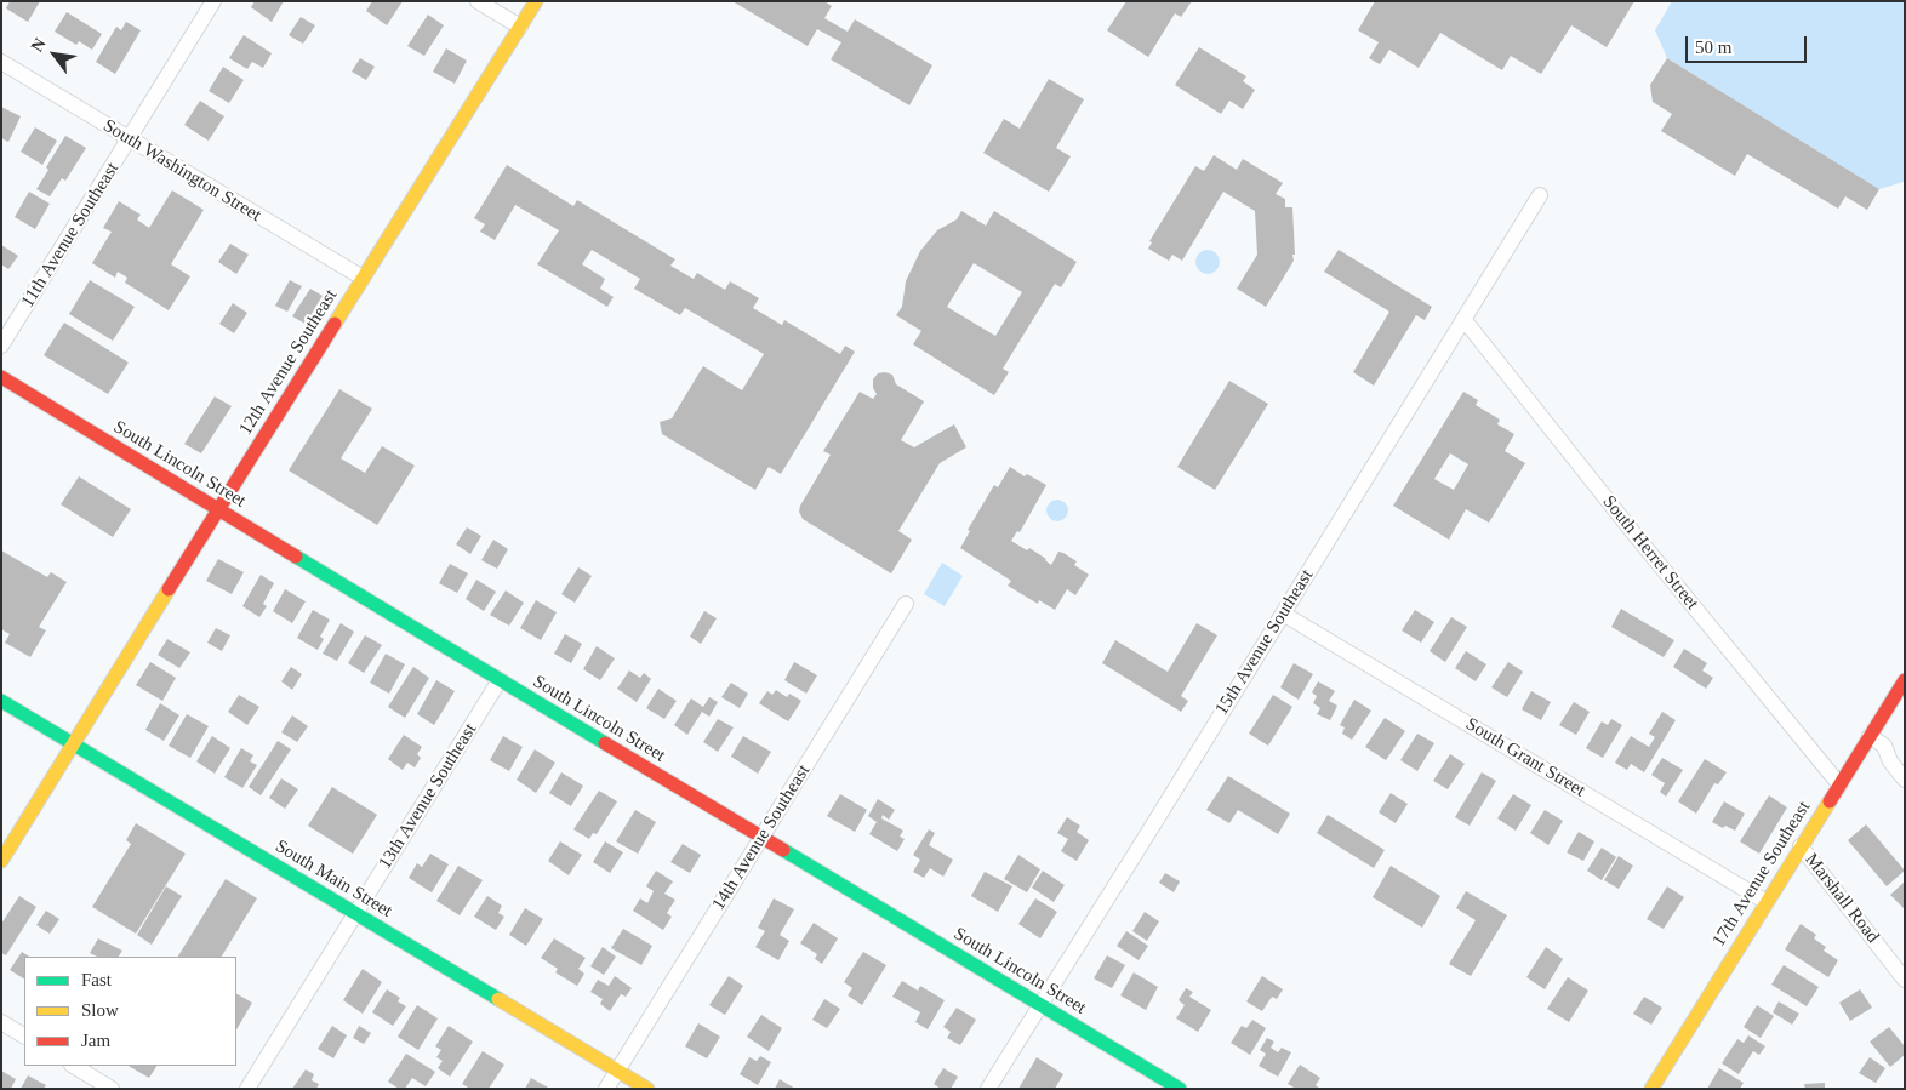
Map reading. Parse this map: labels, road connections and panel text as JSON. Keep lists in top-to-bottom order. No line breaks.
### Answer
{"streets":{"street":["South Washington Street","11th Avenue Southeast","12th Avenue Southeast","South Lincoln Street","South Herret Street","15th Avenue Southeast","South Grant Street","13th Avenue Southeast","14th Avenue Southeast","17th Avenue Southeast","South Main Street","Marshall Road"]},"crossings":[["South Washington Street","11th Avenue Southeast"],["South Washington Street","12th Avenue Southeast"],["12th Avenue Southeast","South Lincoln Street"],["12th Avenue Southeast","South Main Street"],["South Lincoln Street","15th Avenue Southeast"],["South Lincoln Street","13th Avenue Southeast"],["South Lincoln Street","14th Avenue Southeast"],["South Herret Street","15th Avenue Southeast"],["South Herret Street","17th Avenue Southeast"],["15th Avenue Southeast","South Grant Street"],["South Grant Street","17th Avenue Southeast"],["13th Avenue Southeast","South Main Street"],["14th Avenue Southeast","South Main Street"],["17th Avenue Southeast","Marshall Road"]],"legend":["Fast","Slow","Jam"],"scale_bar":"50 m","north":"top left"}
